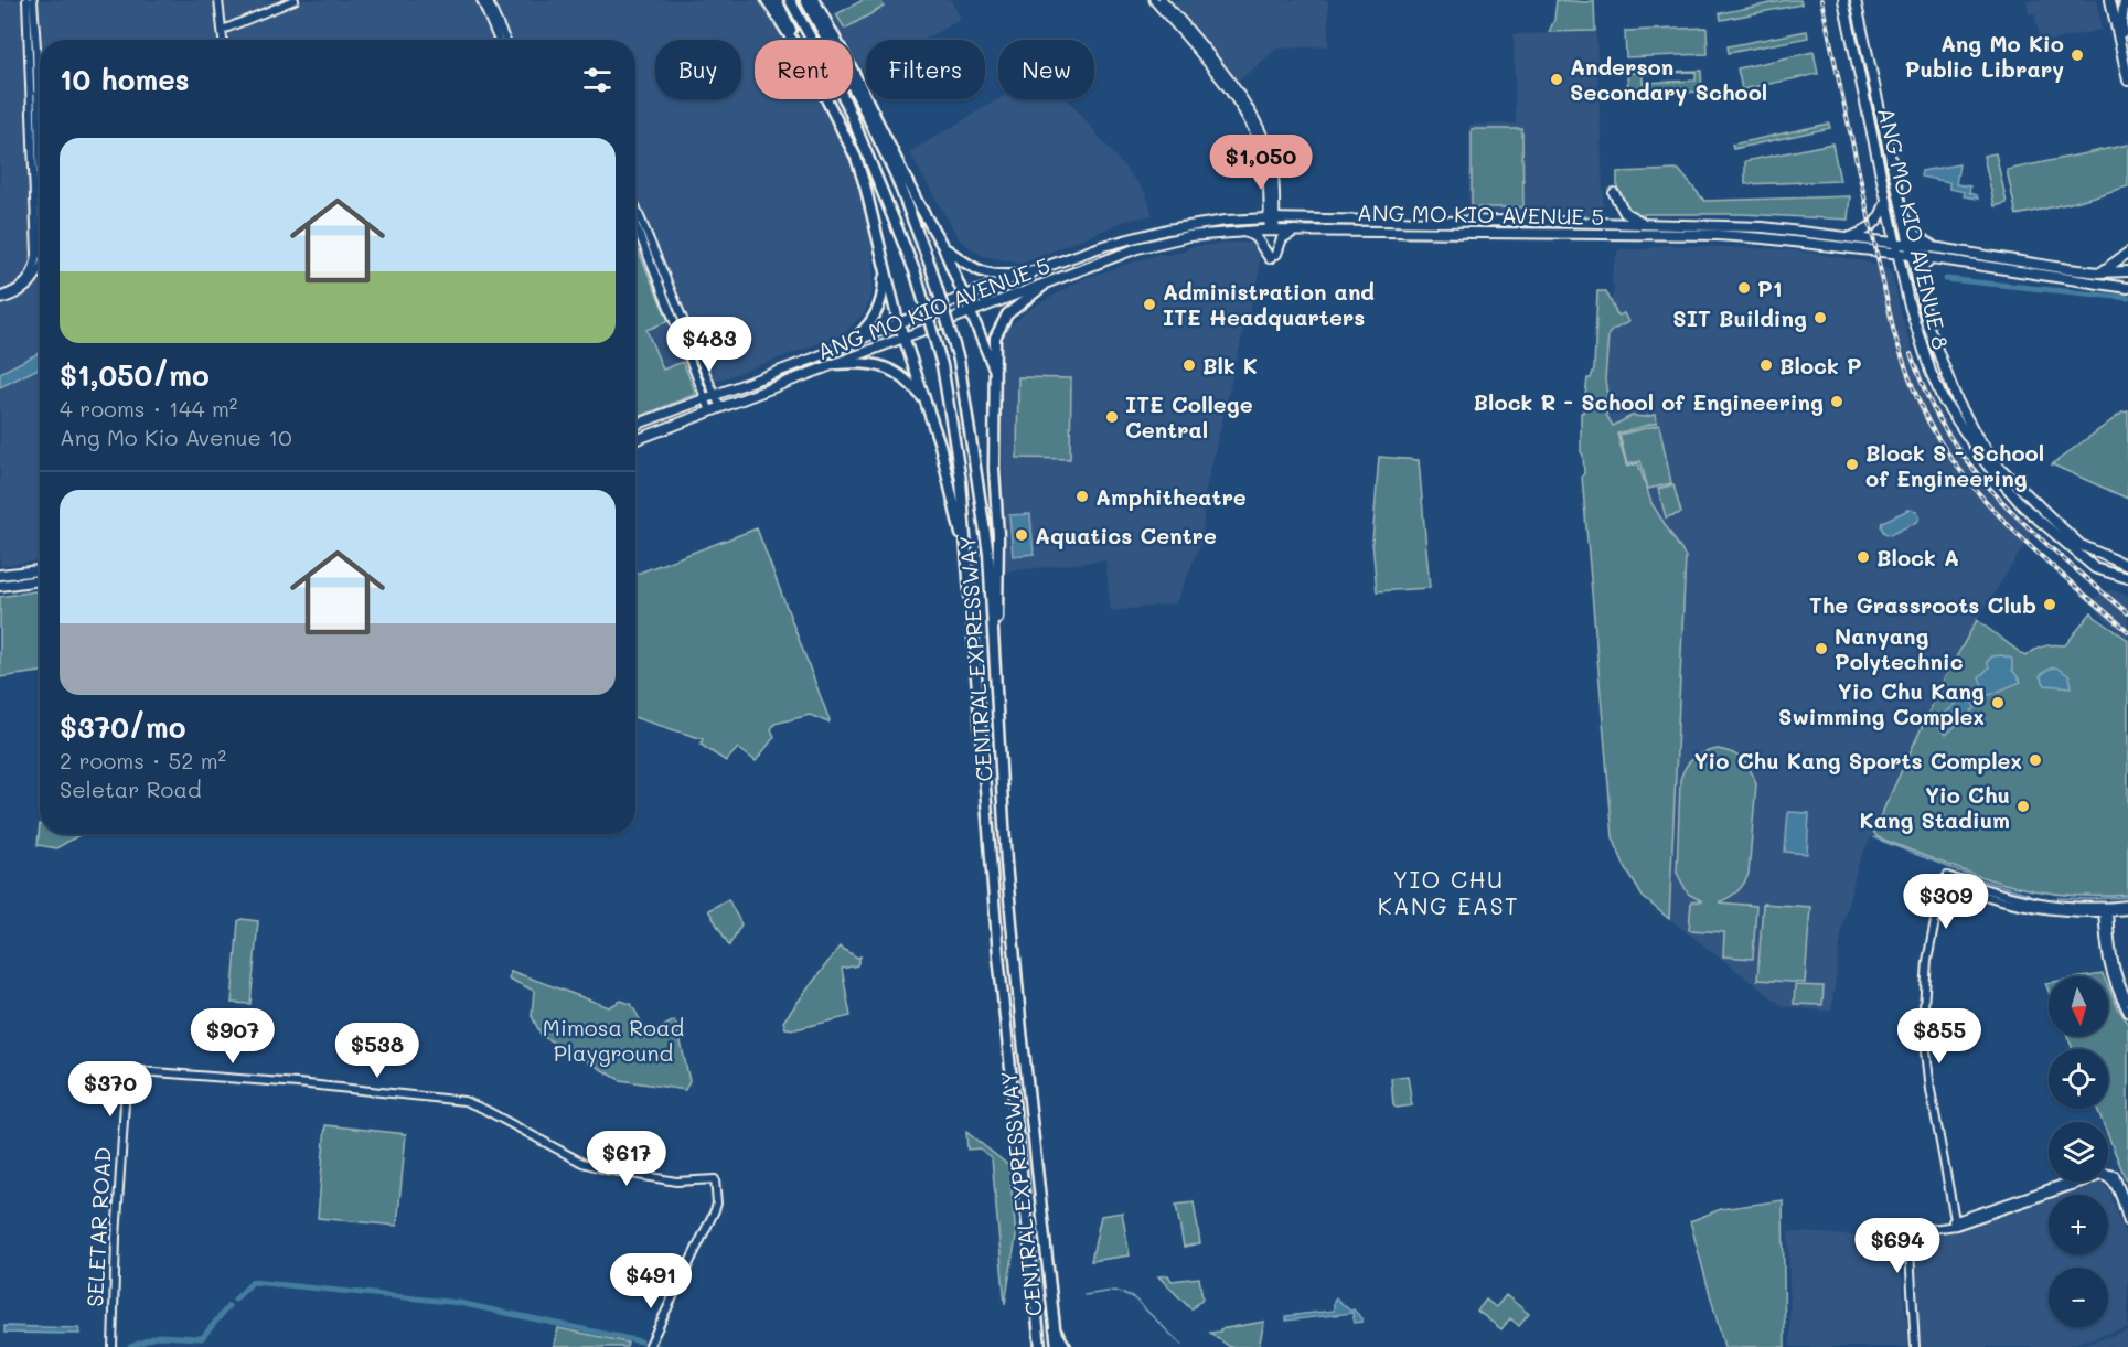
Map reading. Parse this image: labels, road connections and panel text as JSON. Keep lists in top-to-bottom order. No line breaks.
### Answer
{"streets":{"highway":["CENTRAL EXPRESSWAY"],"main road":["ANG MO KIO AVENUE 5","ANG MO KIO AVENUE 8"],"street":["SELETAR ROAD"]},"crossings":[["ANG MO KIO AVENUE 5","ANG MO KIO AVENUE 8"]],"districts":["YIO CHU KANG EAST"],"parks":["Mimosa Road Playground"],"places":["Ang Mo Kio Public Library","Anderson Secondary School","P1","Administration and ITE Headquarters","SIT Building","Blk K","Block P","Block R - School of Engineering","ITE College Central","Block S - School of Engineering","Amphitheatre","Aquatics Centre","Block A","The Grassroots Club","Nanyang Polytechnic","Yio Chu Kang Swimming Complex","Yio Chu Kang Sports Complex","Yio Chu Kang Stadium"],"north":"bottom","page":{"chip":["Buy","Rent","Filters","New"],"heading":"10 homes","list":[{"name":"$1,050/mo","note":"4 rooms · 144 m² · Ang Mo Kio Avenue 10"},{"name":"$370/mo","note":"2 rooms · 52 m² · Seletar Road"}],"price":["$1,050","$483","$309","$907","$855","$538","$370","$617","$694","$491"],"map_buttons":["+","−"]}}
